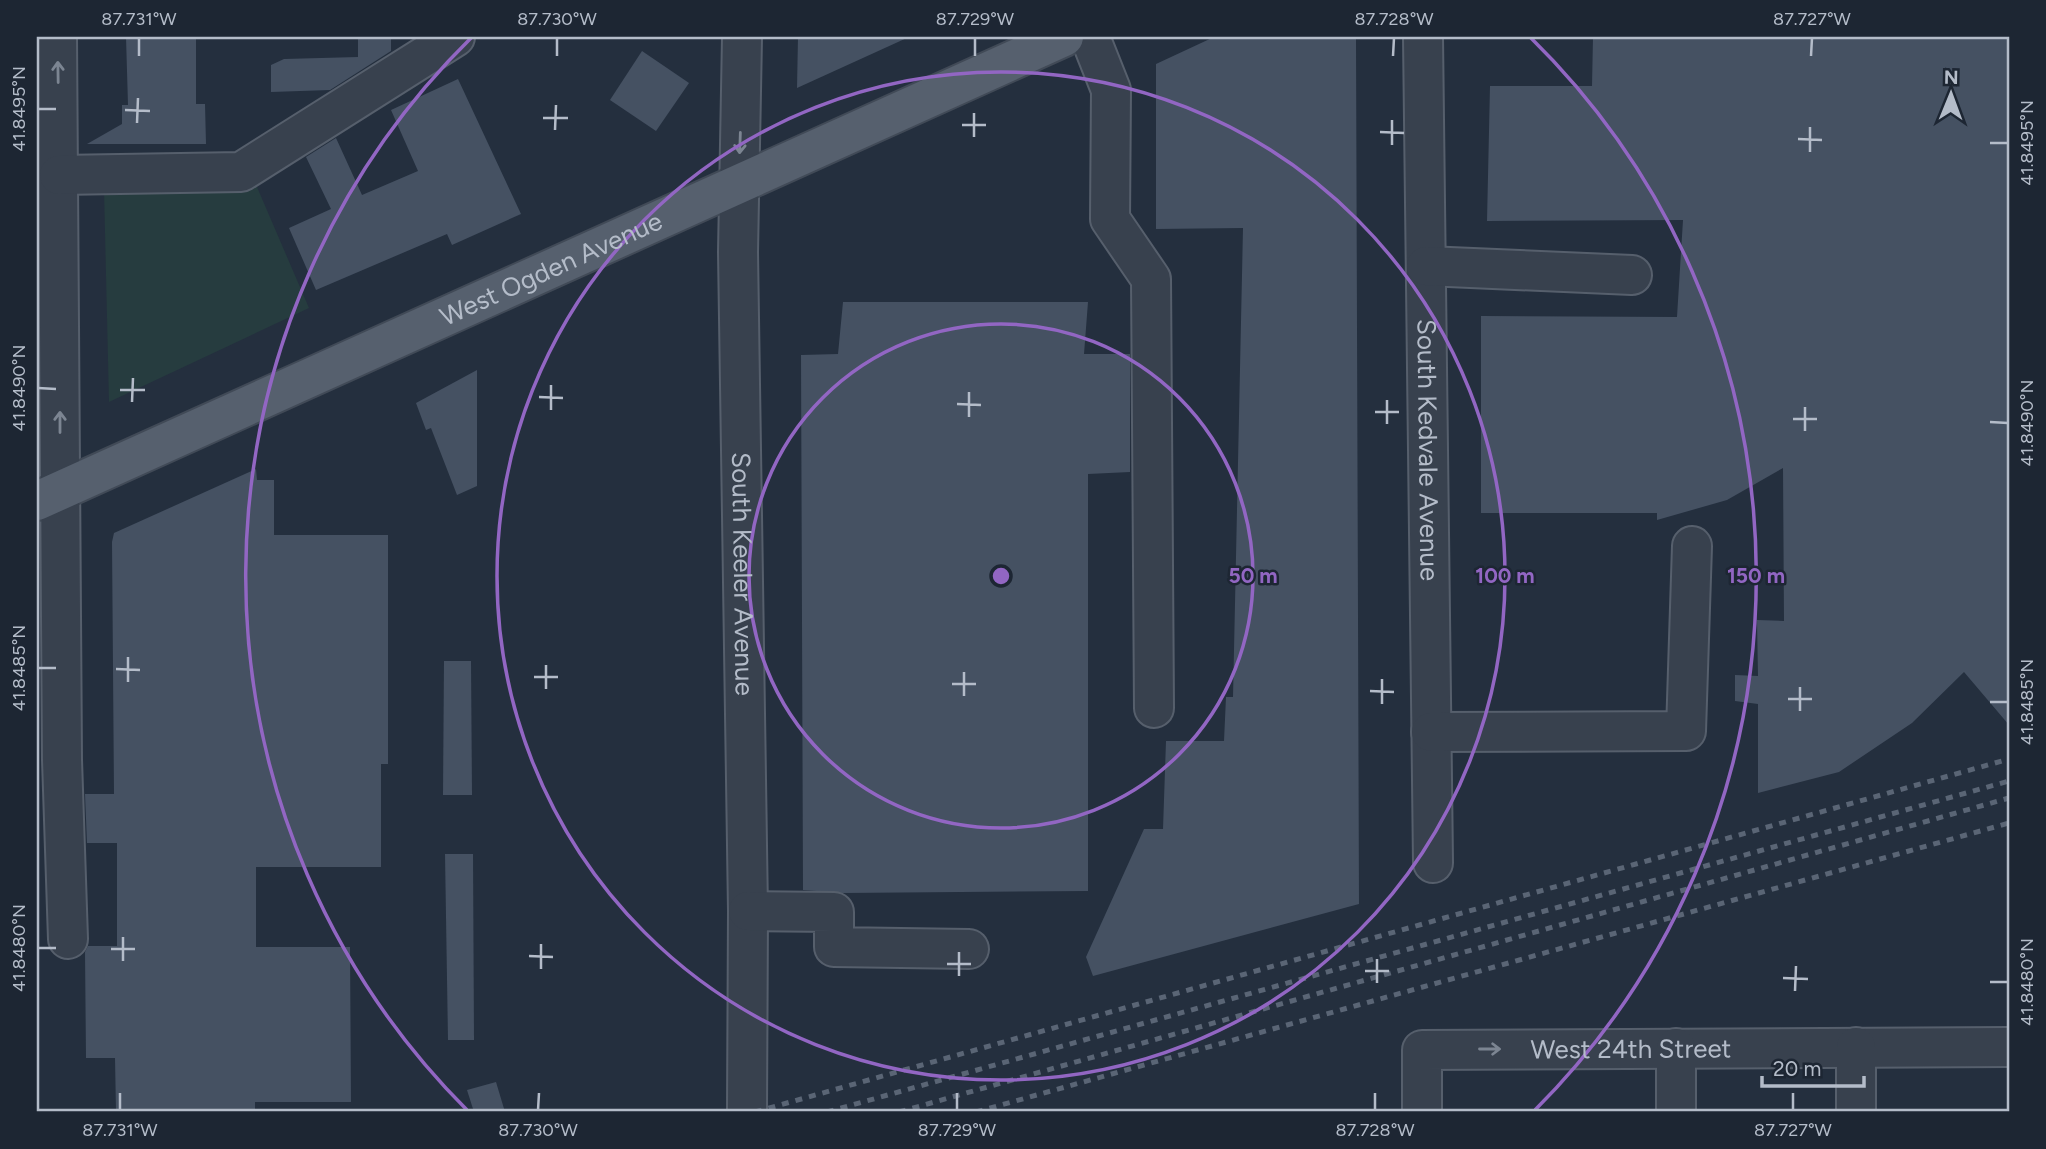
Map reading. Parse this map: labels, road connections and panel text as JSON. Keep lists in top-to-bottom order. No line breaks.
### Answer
{"streets":{"main road":["West Ogden Avenue"],"street":["South Kedvale Avenue","South Keeler Avenue","West 24th Street"]},"crossings":[["West Ogden Avenue","South Keeler Avenue"]],"one_way":["West 24th Street"],"scale_bar":"20 m","north":"top","coordinates":["87.731°W","87.730°W","87.729°W","87.728°W","87.727°W","41.8495°N","41.8490°N","41.8485°N","41.8480°N"],"rings":["50 m","100 m","150 m"]}
